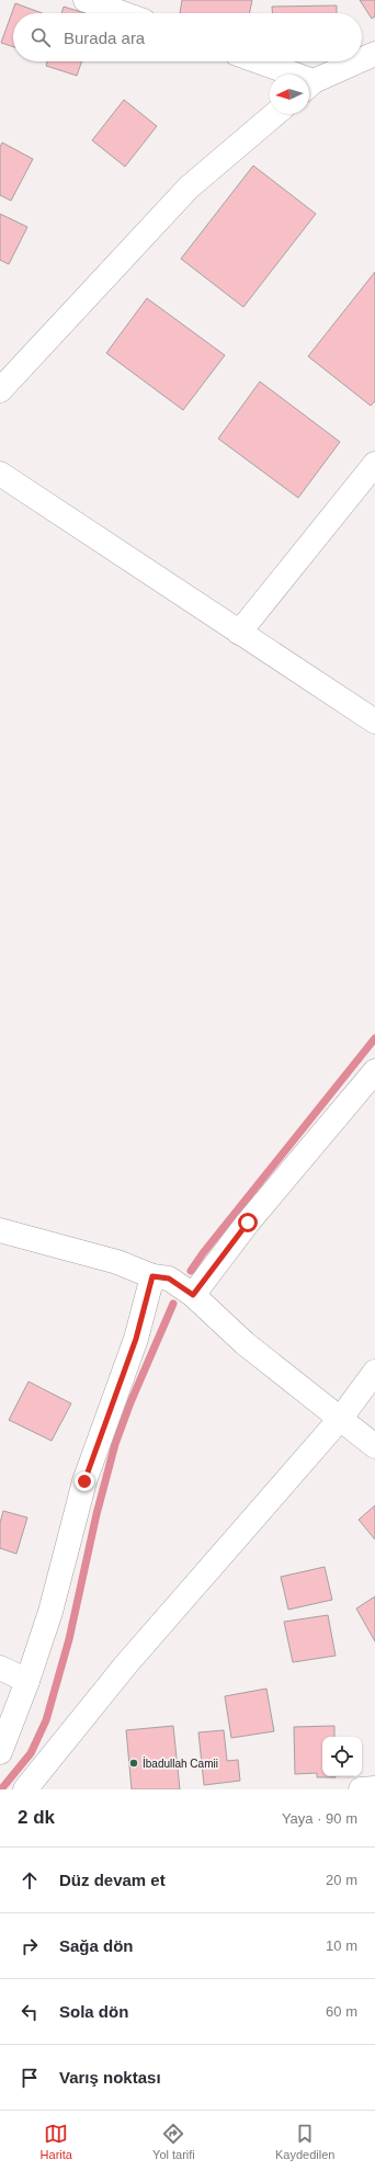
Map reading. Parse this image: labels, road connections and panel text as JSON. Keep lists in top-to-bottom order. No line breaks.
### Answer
{"places":["İbadullah Camii"],"north":"left","page":{"search":"Burada ara","heading":["2 dk","Yaya · 90 m"],"list":[["Düz devam et","20 m"],["Sağa dön","10 m"],["Sola dön","60 m"],"Varış noktası"],"nav":["Harita","Yol tarifi","Kaydedilen"]}}
